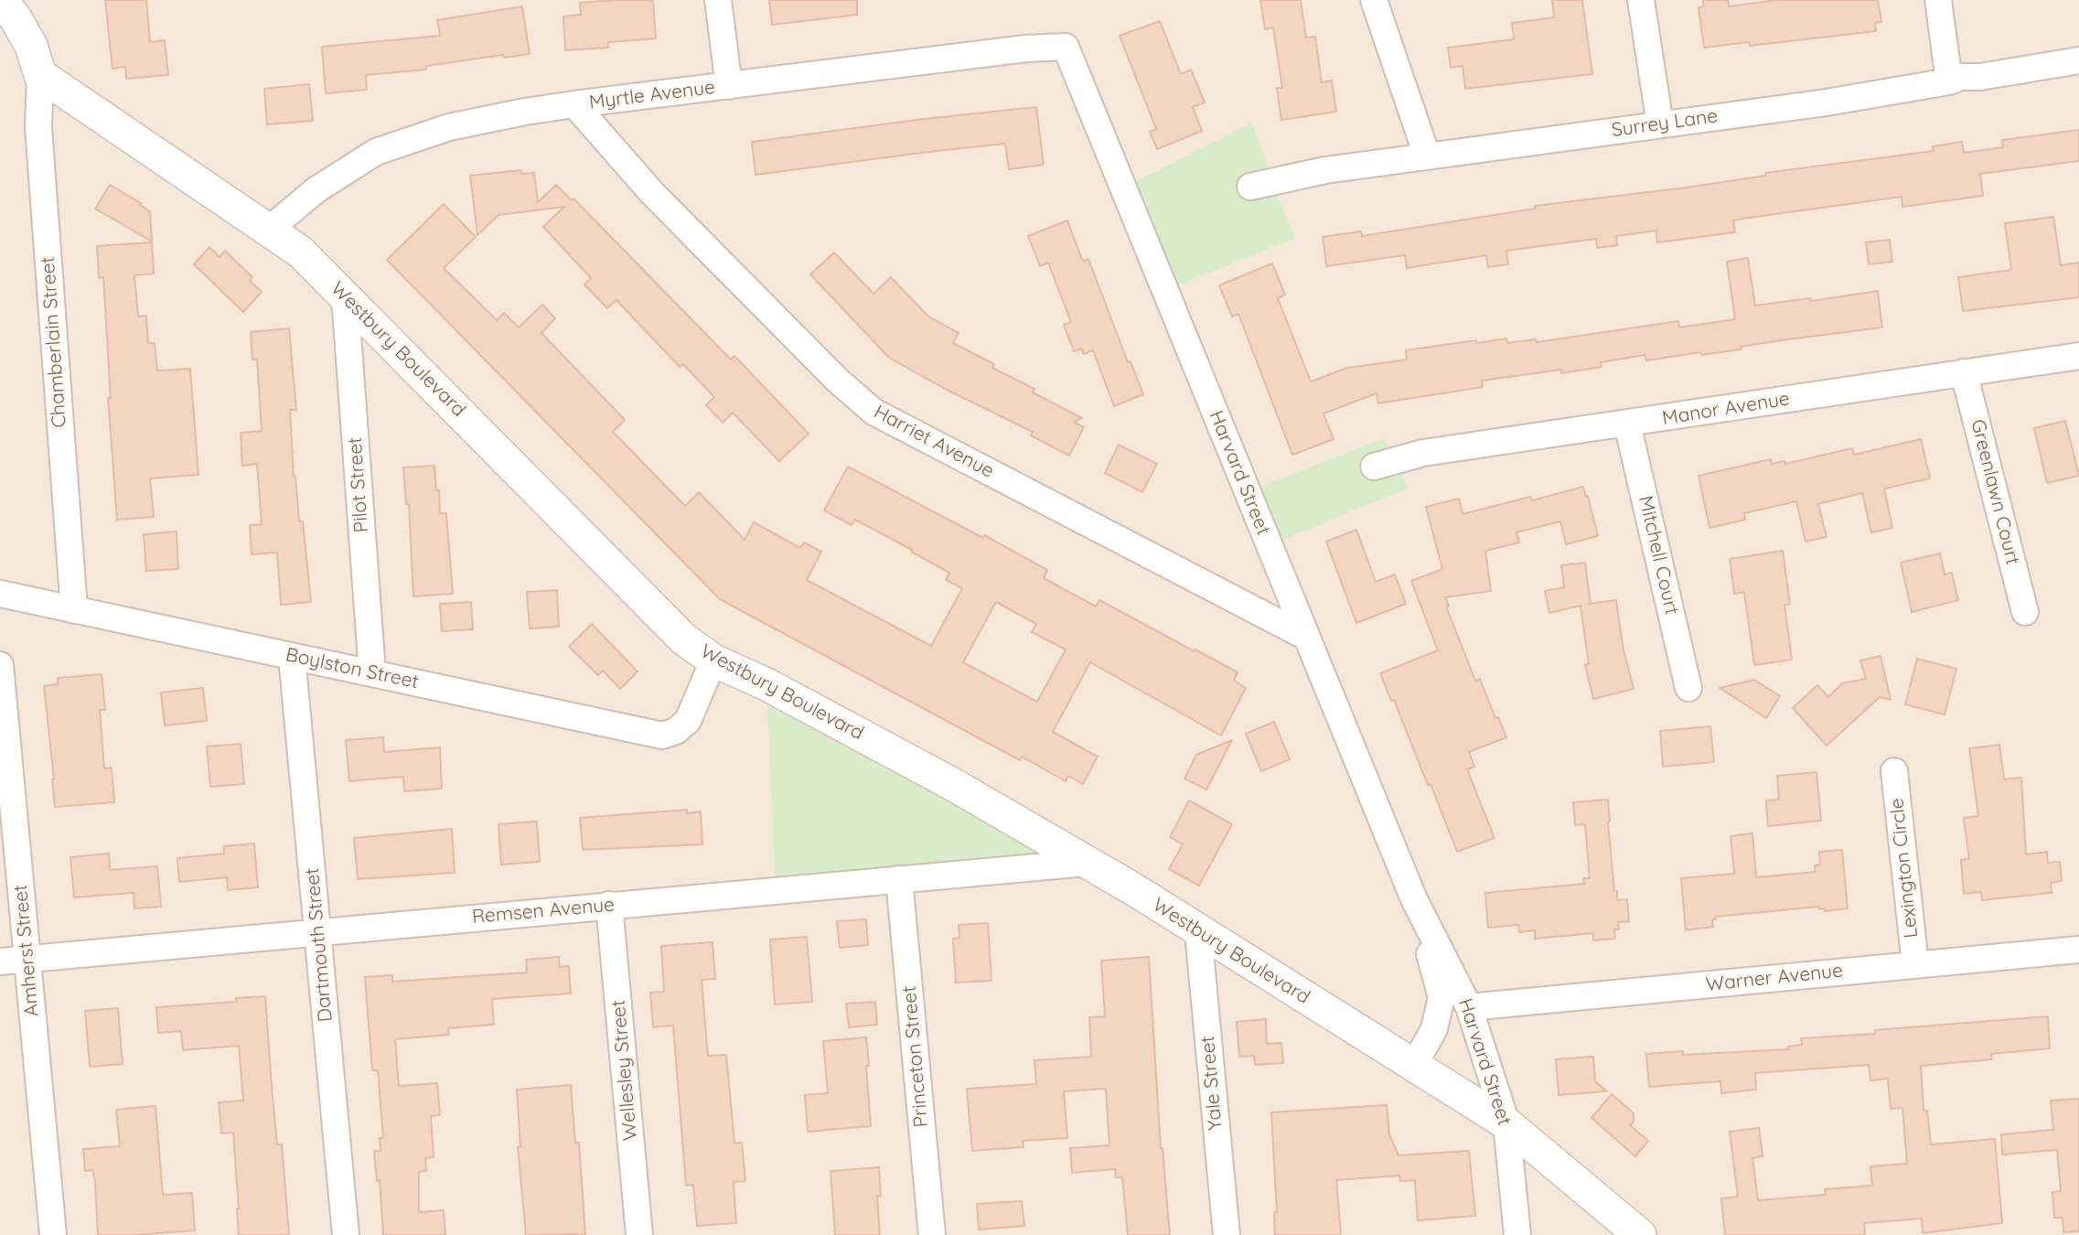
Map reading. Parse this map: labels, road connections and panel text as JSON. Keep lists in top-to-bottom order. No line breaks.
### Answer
{"streets":{"street":["Myrtle Avenue","Surrey Lane","Chamberlain Street","Westbury Boulevard","Manor Avenue","Harriet Avenue","Harvard Street","Pilot Street","Greenlawn Court","Mitchell Court","Boylston Street","Lexington Circle","Remsen Avenue","Dartmouth Street","Amherst Street","Warner Avenue","Princeton Street","Wellesley Street","Yale Street"]},"crossings":[["Myrtle Avenue","Westbury Boulevard"],["Myrtle Avenue","Harriet Avenue"],["Myrtle Avenue","Harvard Street"],["Chamberlain Street","Westbury Boulevard"],["Chamberlain Street","Boylston Street"],["Westbury Boulevard","Harvard Street"],["Westbury Boulevard","Pilot Street"],["Westbury Boulevard","Boylston Street"],["Westbury Boulevard","Remsen Avenue"],["Westbury Boulevard","Yale Street"],["Manor Avenue","Greenlawn Court"],["Manor Avenue","Mitchell Court"],["Harriet Avenue","Harvard Street"],["Harvard Street","Warner Avenue"],["Pilot Street","Boylston Street"],["Boylston Street","Dartmouth Street"],["Lexington Circle","Warner Avenue"],["Remsen Avenue","Dartmouth Street"],["Remsen Avenue","Amherst Street"],["Remsen Avenue","Princeton Street"],["Remsen Avenue","Wellesley Street"]]}
